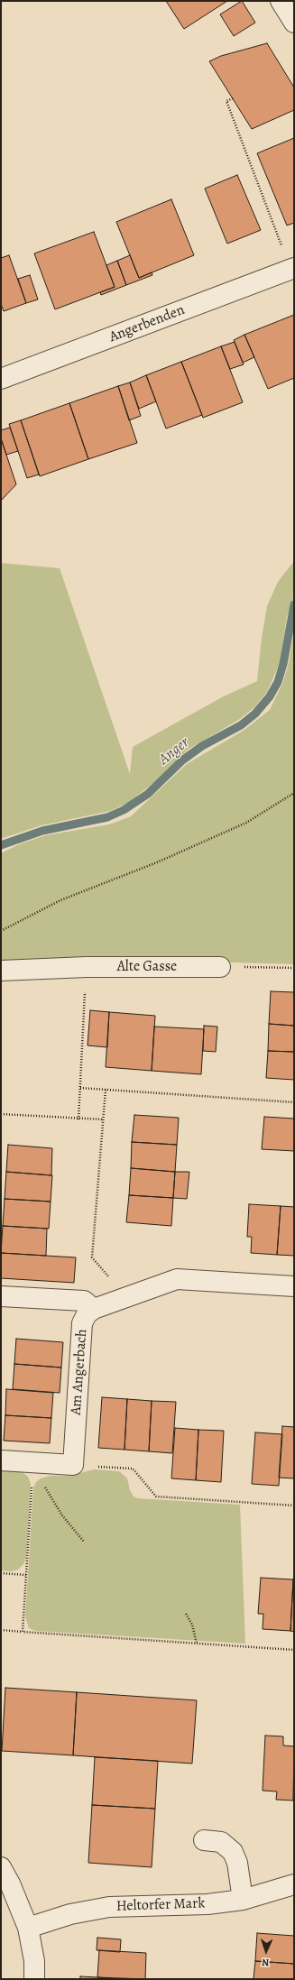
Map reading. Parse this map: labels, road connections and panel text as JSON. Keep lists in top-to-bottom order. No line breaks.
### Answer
{"streets":{"street":["Angerbenden","Alte Gasse","Am Angerbach","Heltorfer Mark"]},"water":["Anger"],"north":"bottom"}
